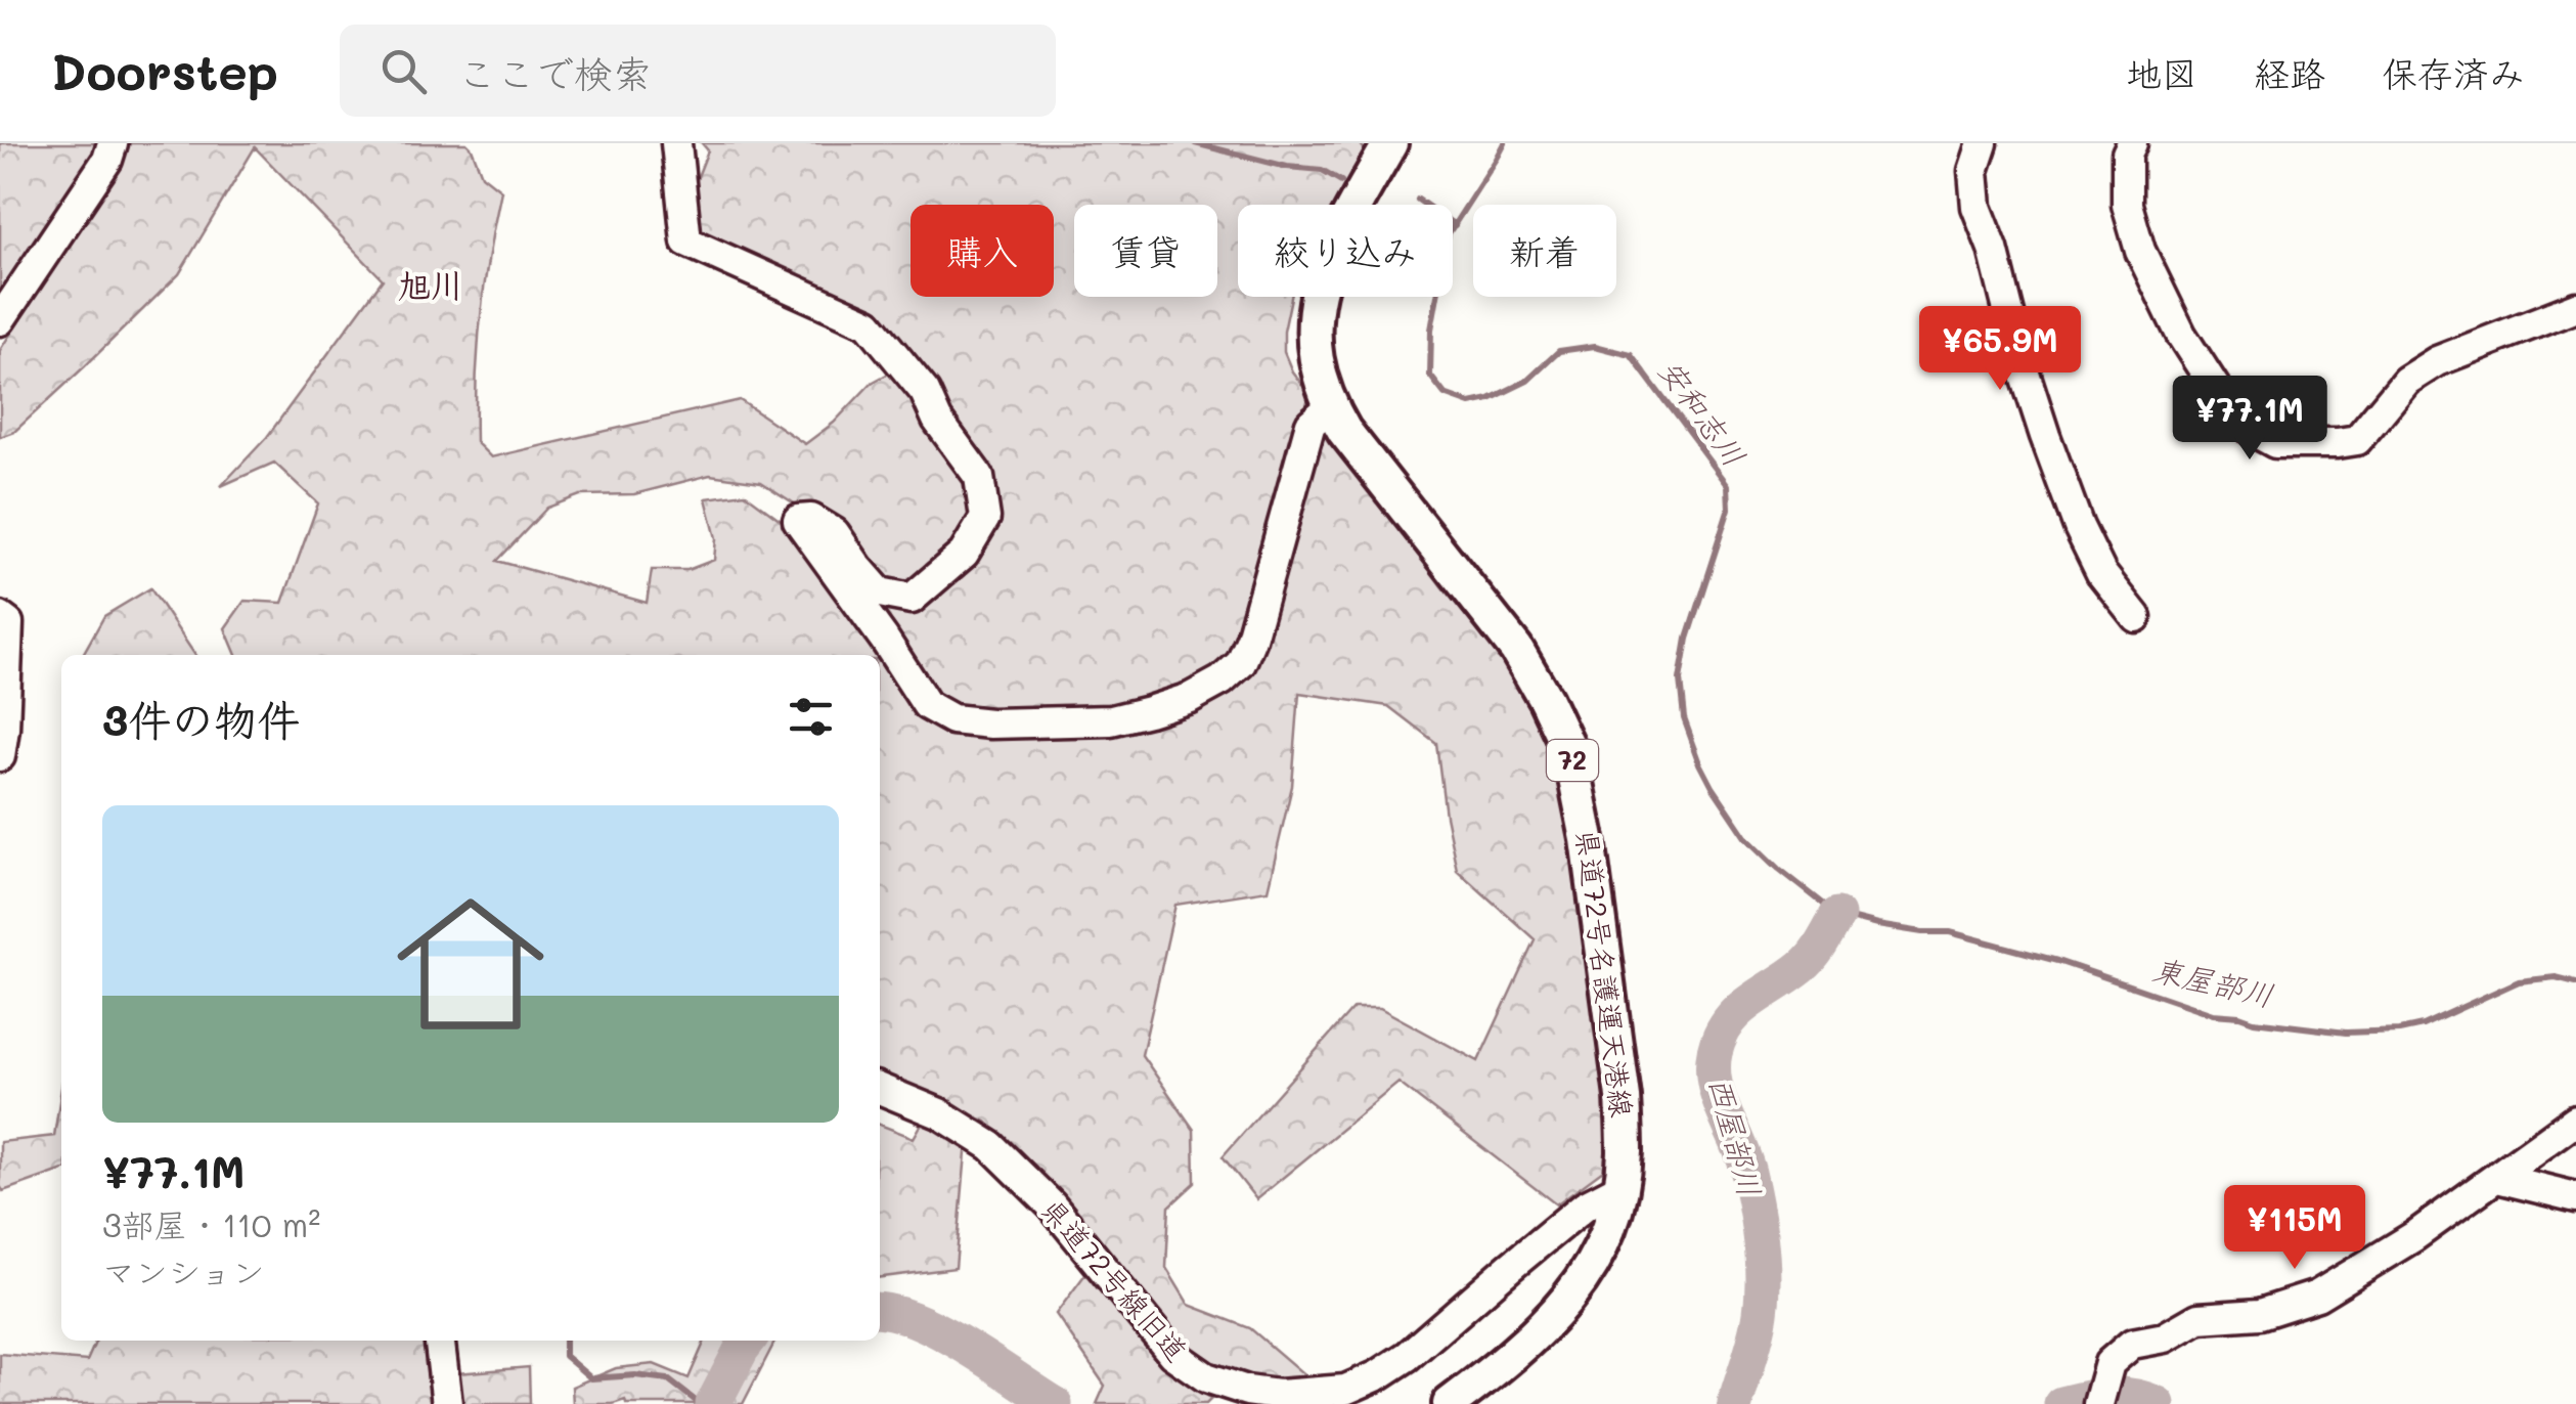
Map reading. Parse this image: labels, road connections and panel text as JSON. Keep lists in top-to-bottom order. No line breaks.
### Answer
{"streets":{"main road":["72","県道72号名護運天港線"],"street":["県道72号線旧道"]},"crossings":[["県道72号名護運天港線","県道72号線旧道"]],"districts":["旭川"],"water":["安和志川","東屋部川","西屋部川"],"page":{"header":"Doorstep","search":"ここで検索","nav":["地図","経路","保存済み"],"chip":["購入","賃貸","絞り込み","新着"],"price":["¥65.9M","¥77.1M","¥115M"],"heading":"3件の物件","list":[{"name":"¥77.1M","note":"3部屋 · 110 m² · マンション"}]}}
